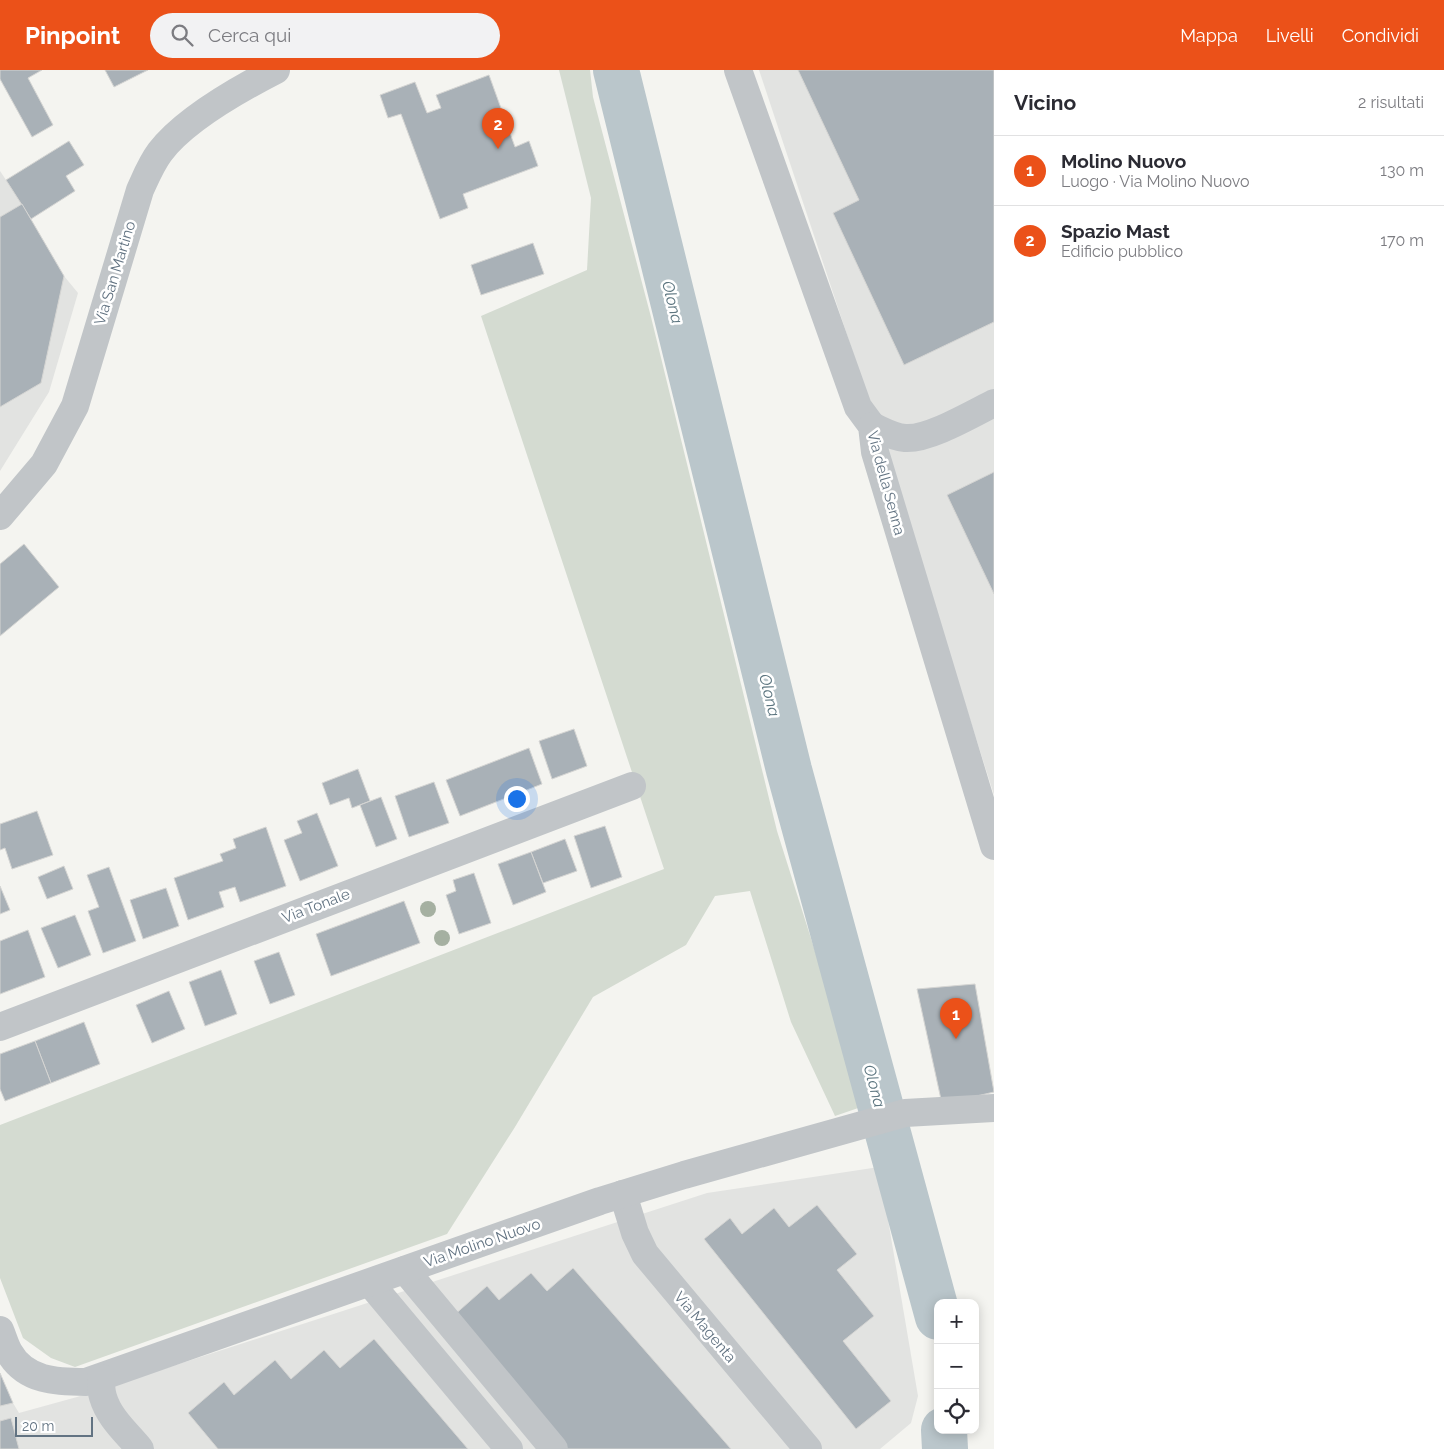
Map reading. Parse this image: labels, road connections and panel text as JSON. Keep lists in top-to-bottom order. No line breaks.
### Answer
{"streets":{"street":["Via San Martino","Via della Senna","Via Tonale","Via Molino Nuovo","Via Magenta"]},"crossings":[["Via Molino Nuovo","Via Magenta"]],"water":["Olona"],"scale_bar":"20 m","page":{"header":"Pinpoint","search":"Cerca qui","nav":["Mappa","Livelli","Condividi"],"heading":["Vicino","2 risultati"],"pins":["2","1"],"list":[{"mark":"1","name":"Molino Nuovo","note":"Luogo · Via Molino Nuovo","value":"130 m"},{"mark":"2","name":"Spazio Mast","note":"Edificio pubblico","value":"170 m"}],"map_buttons":["+","−"],"scale":"20 m"}}
